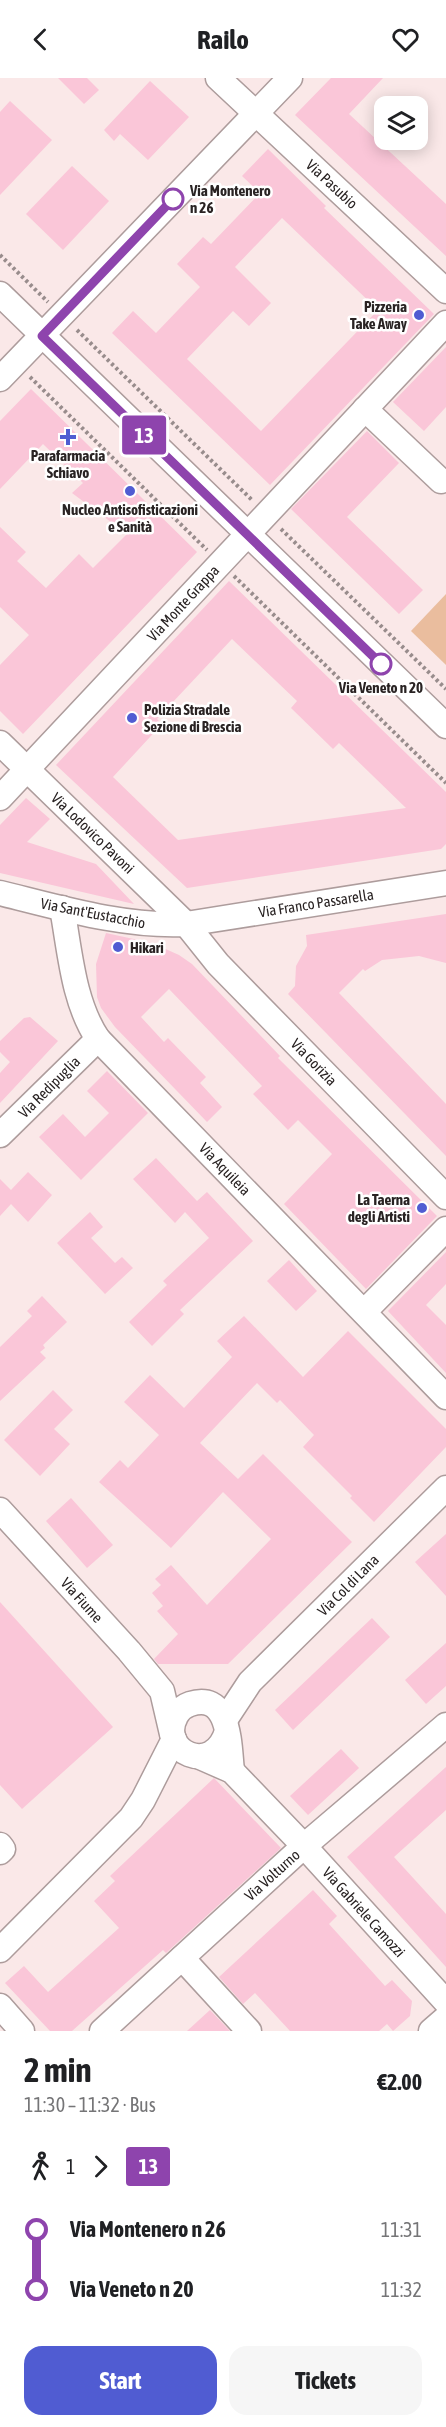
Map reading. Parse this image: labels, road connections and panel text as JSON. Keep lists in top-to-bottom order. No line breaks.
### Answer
{"streets":{"street":["Via Pasubio","Via Monte Grappa","Via Lodovico Pavoni","Via Franco Passarella","Via Sant'Eustacchio","Via Gorizia","Via Redipuglia","Via Aquileia","Via Col di Lana","Via Fiume","Via Volturno","Via Gabriele Camozzi"]},"crossings":[["Via Monte Grappa","Via Lodovico Pavoni"],["Via Lodovico Pavoni","Via Franco Passarella"],["Via Lodovico Pavoni","Via Sant'Eustacchio"],["Via Lodovico Pavoni","Via Gorizia"],["Via Franco Passarella","Via Sant'Eustacchio"],["Via Franco Passarella","Via Gorizia"],["Via Sant'Eustacchio","Via Gorizia"],["Via Sant'Eustacchio","Via Aquileia"],["Via Redipuglia","Via Aquileia"],["Via Col di Lana","Via Fiume"],["Via Col di Lana","Via Gabriele Camozzi"],["Via Fiume","Via Gabriele Camozzi"],["Via Volturno","Via Gabriele Camozzi"]],"places":{"other":["Via Montenero n 26","Pizzeria Take Away","Nucleo Antisofisticazioni e Sanità","Via Veneto n 20","Polizia Stradale Sezione di Brescia","Hikari","La Taerna degli Artisti"],"health":["Parafarmacia Schiavo"]},"lines":["bus line 13"],"page":{"header":"Railo","on_map":"13","heading":["2 min","11:30 – 11:32 · Bus","€2.00"],"legs":["1","13"],"list":[{"name":"Via Montenero n 26","value":"11:31"},{"name":"Via Veneto n 20","value":"11:32"}],"buttons":["Start","Tickets"]}}
